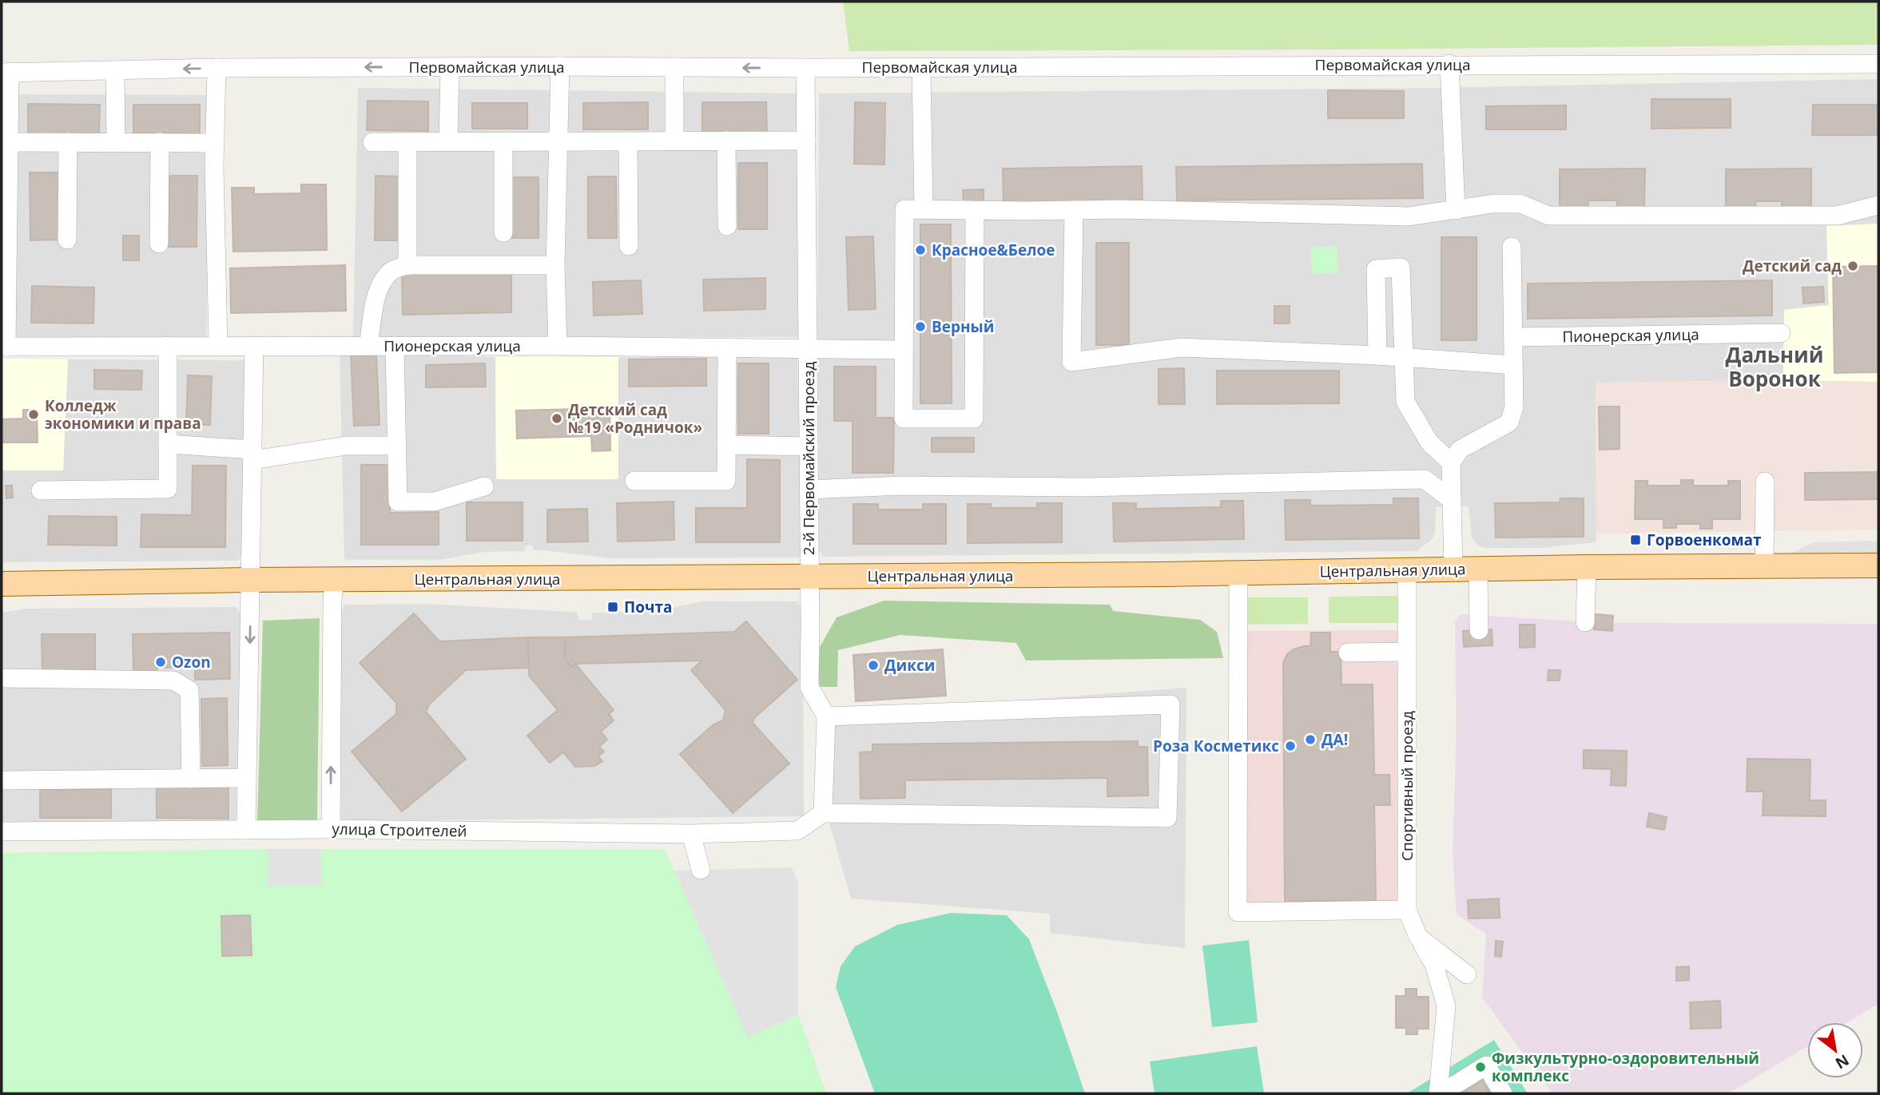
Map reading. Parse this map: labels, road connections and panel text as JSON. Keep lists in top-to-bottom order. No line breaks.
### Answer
{"streets":{"main road":["Центральная улица"],"street":["Первомайская улица","Пионерская улица","2-й Первомайский проезд","Спортивный проезд","улица Строителей"]},"crossings":[["Первомайская улица","2-й Первомайский проезд"],["Пионерская улица","2-й Первомайский проезд"],["2-й Первомайский проезд","Центральная улица"],["Центральная улица","Спортивный проезд"]],"districts":["Дальний Воронок"],"places":{"other":["Красное&Белое","Детский сад","Верный","Колледж экономики и права","Детский сад №19 «Родничок»","Ozon","Дикси","ДА!","Роза Косметикс","Физкультурно-оздоровительный комплекс"],"transit":["Горвоенкомат","Почта"]},"north":"bottom right"}
